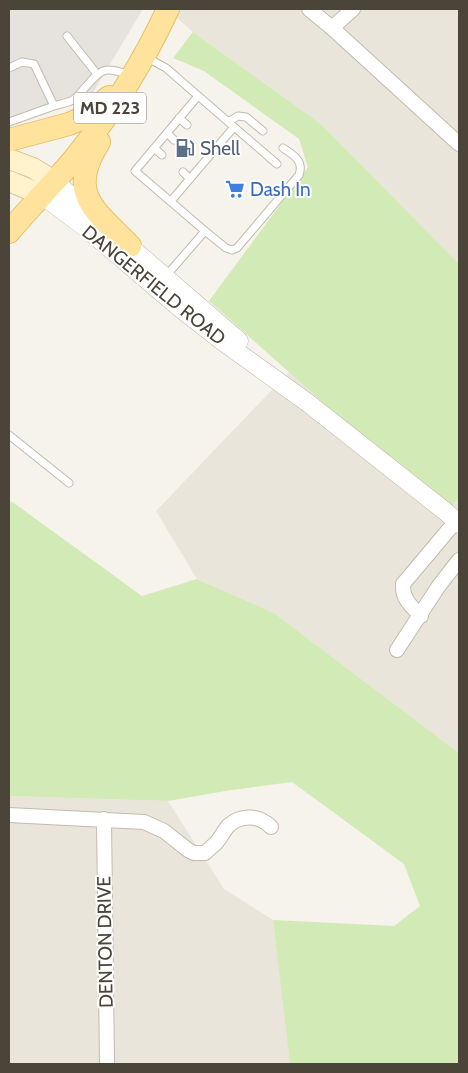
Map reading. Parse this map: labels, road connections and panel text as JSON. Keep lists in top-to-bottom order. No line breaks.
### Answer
{"streets":{"main road":["MD 223"],"street":["DANGERFIELD ROAD","DENTON DRIVE"]},"crossings":[["MD 223","DANGERFIELD ROAD"]],"places":{"fuel station":["Shell"],"supermarket":["Dash In"]}}
